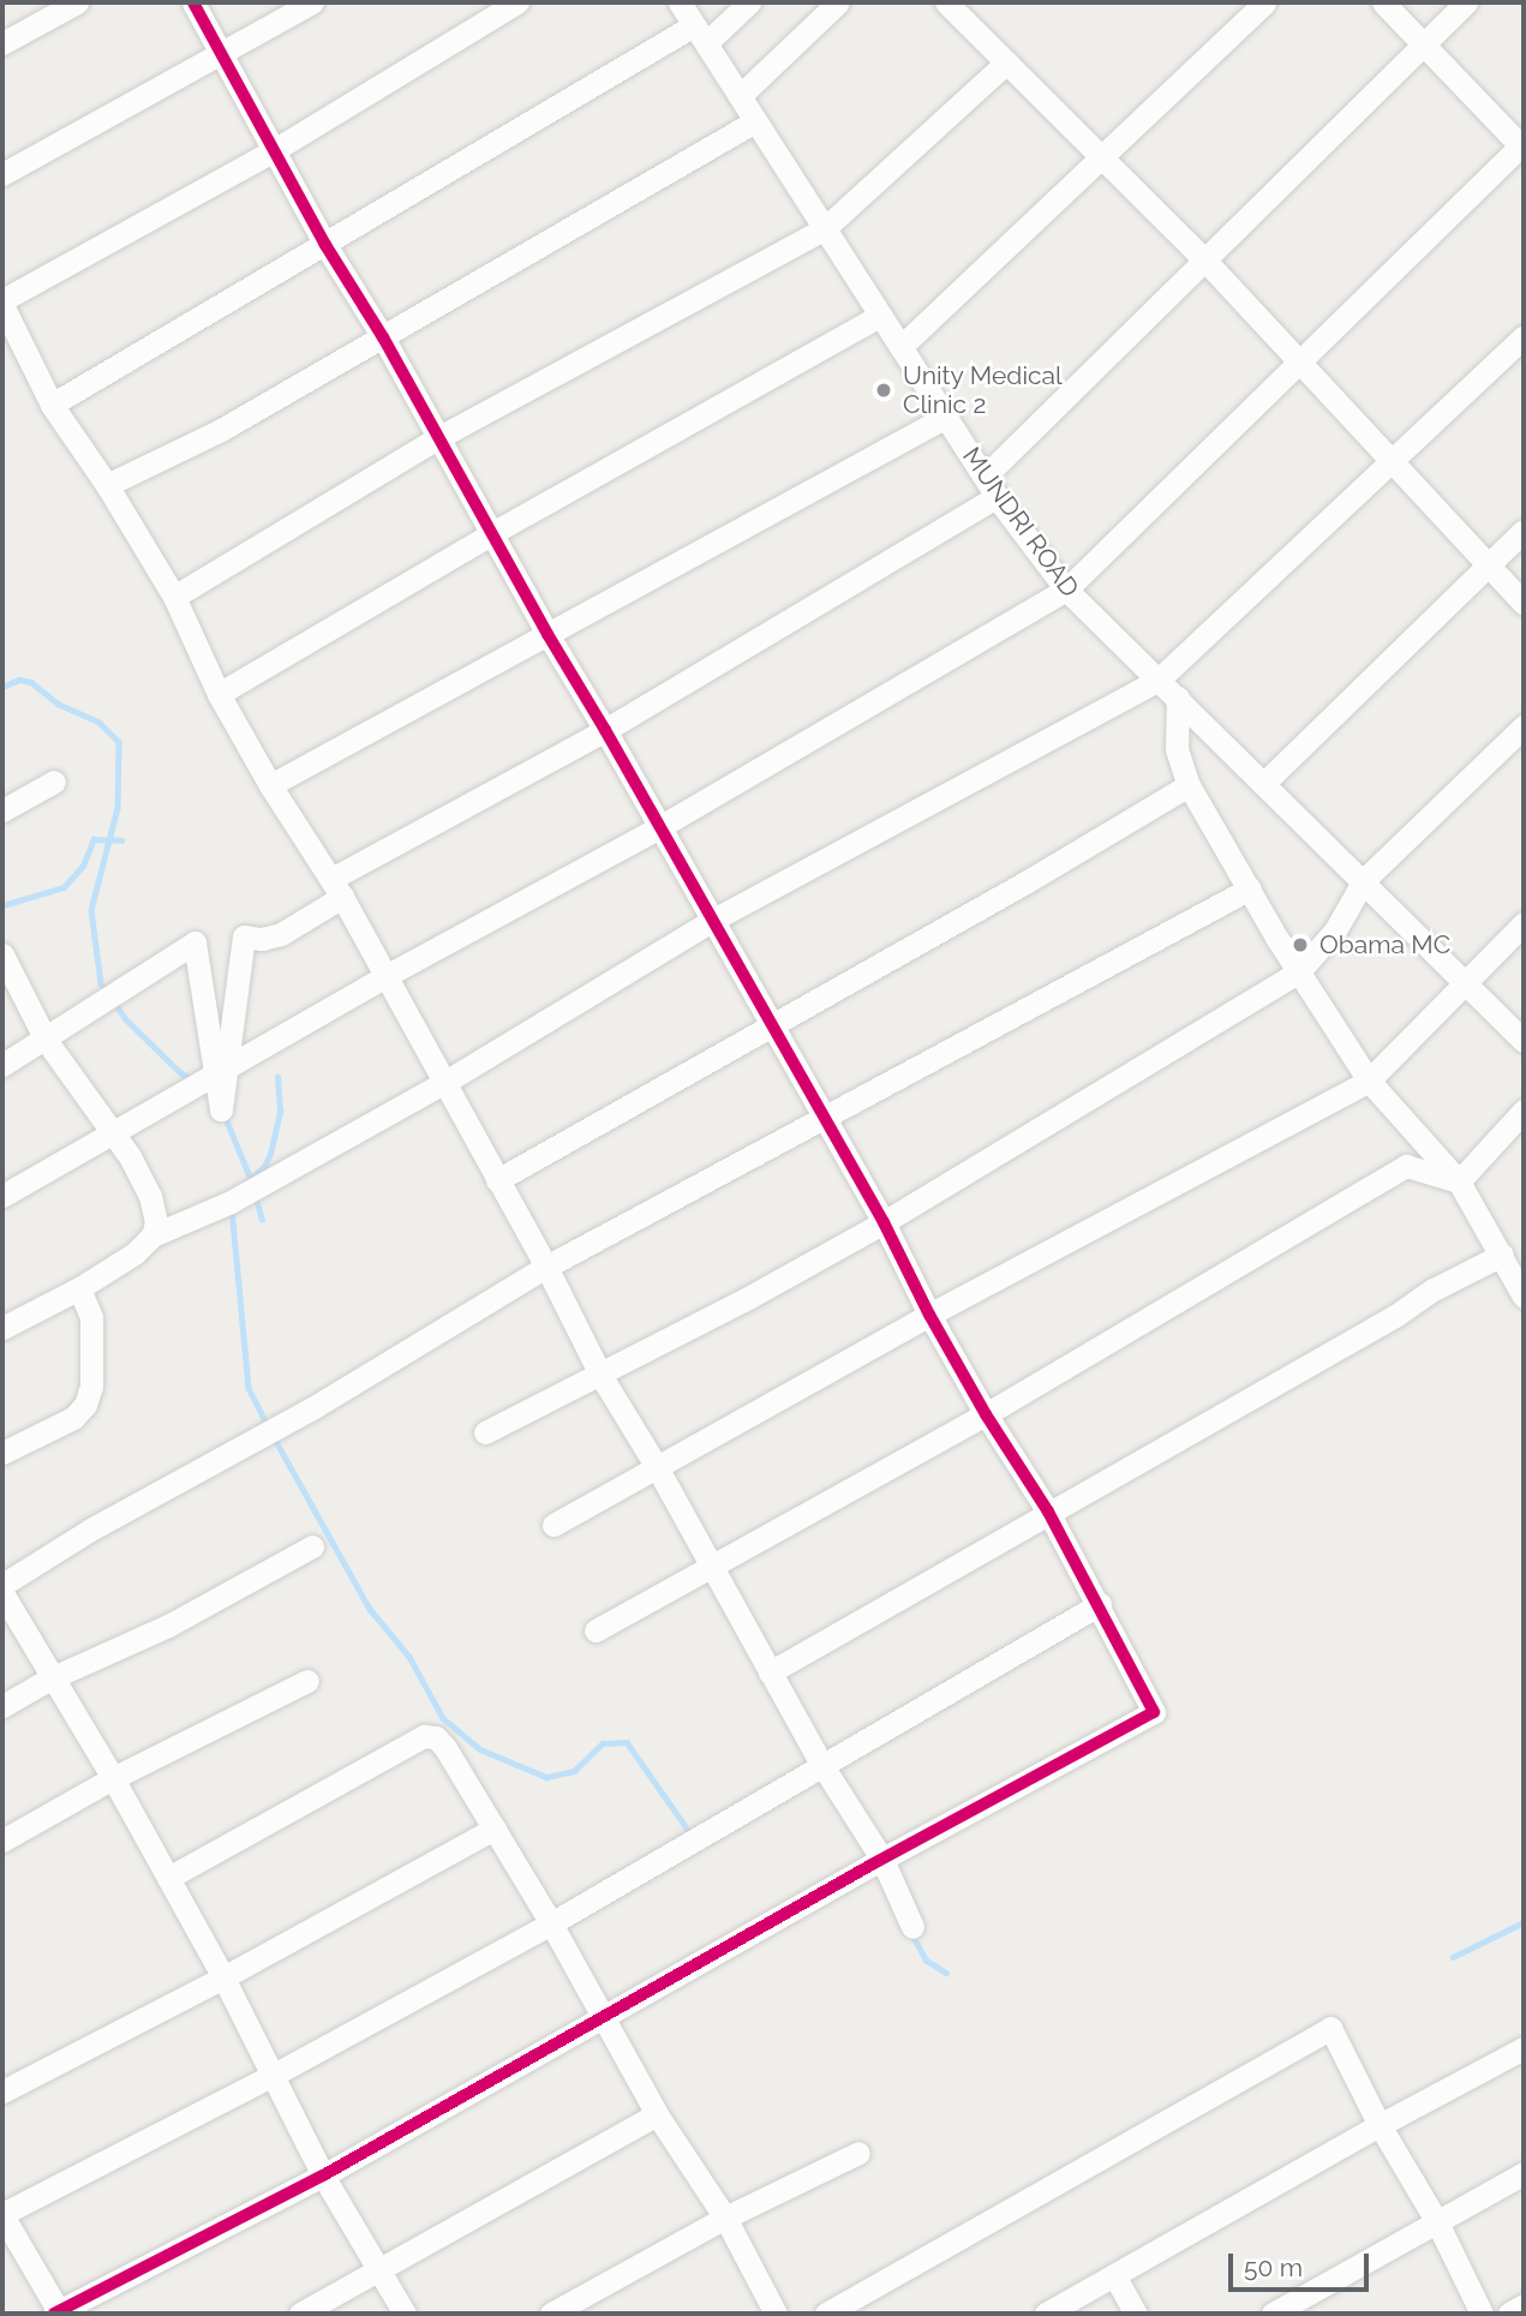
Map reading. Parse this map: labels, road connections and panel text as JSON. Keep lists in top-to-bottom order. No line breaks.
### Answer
{"streets":{"street":["MUNDRI ROAD"]},"places":["Unity Medical Clinic 2","Obama MC"],"scale_bar":"50 m"}
